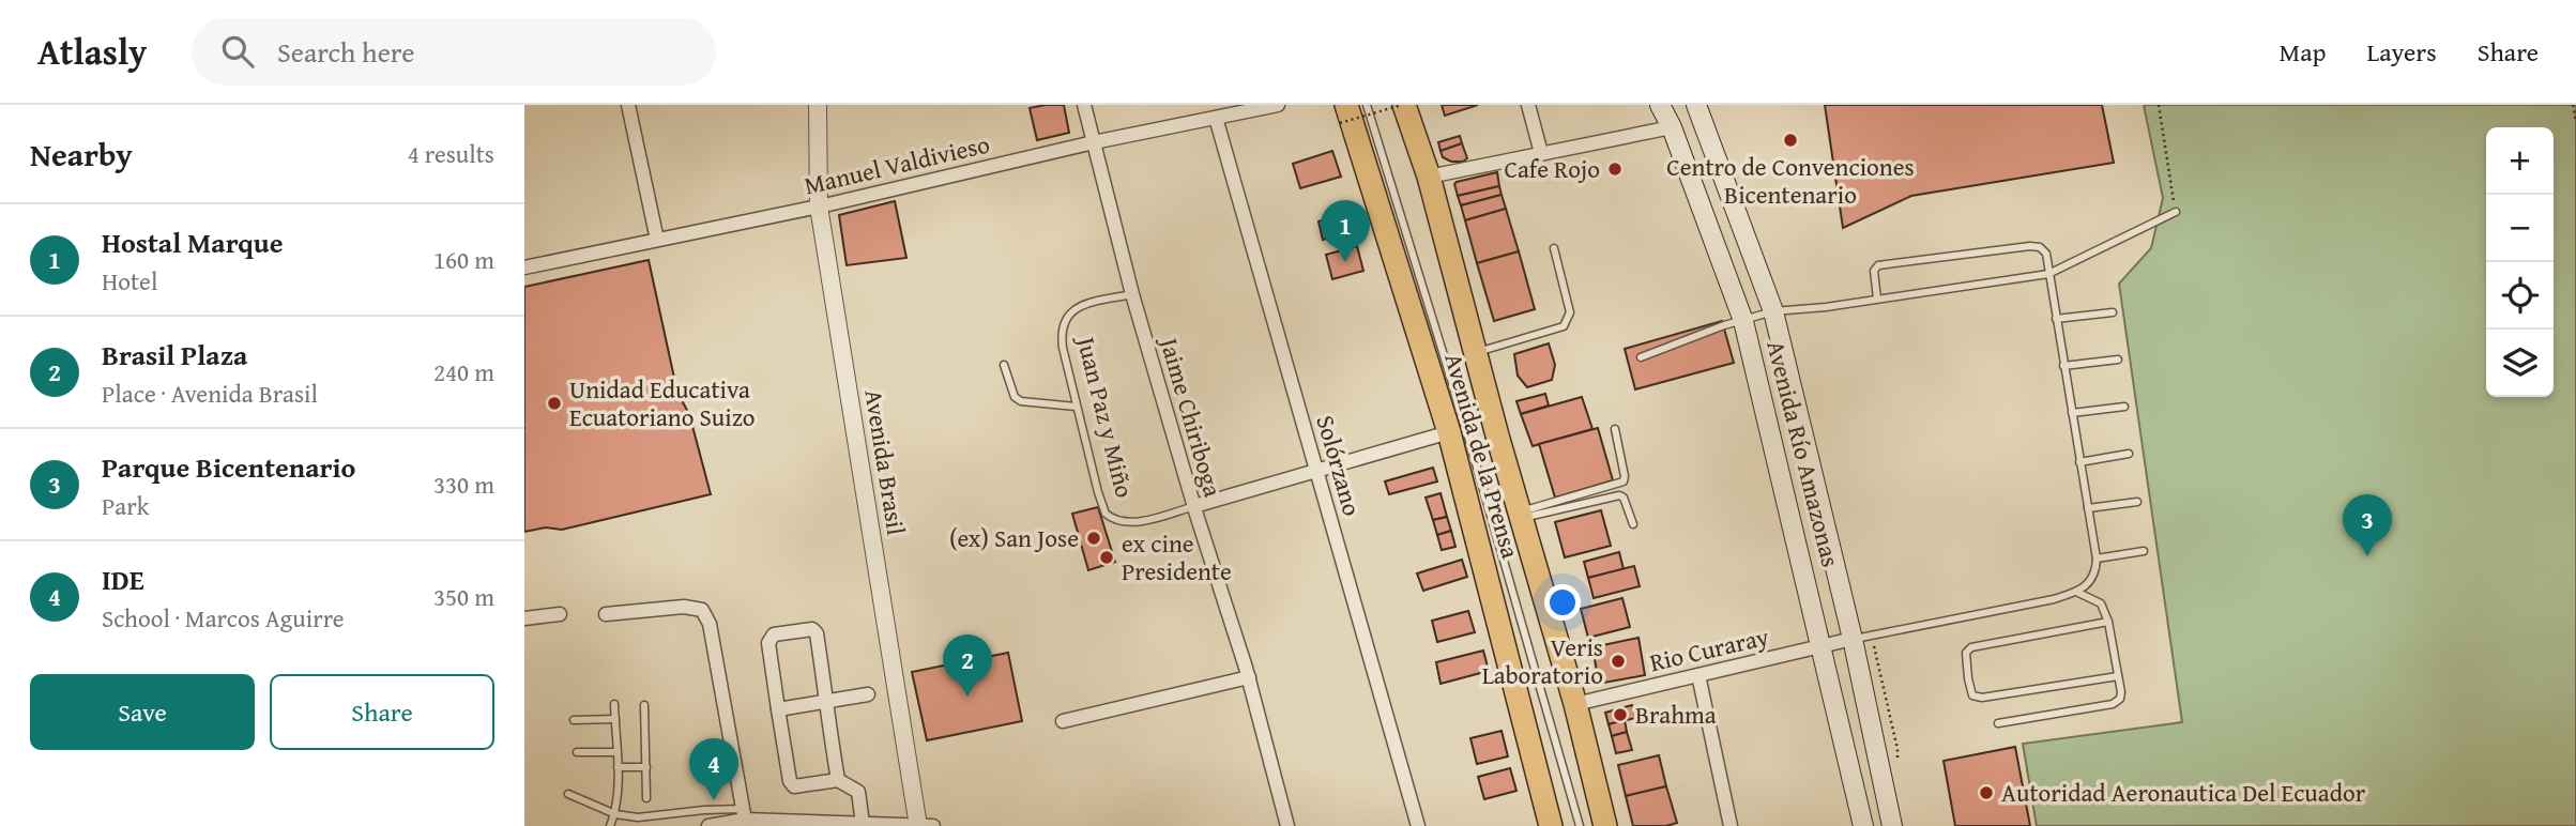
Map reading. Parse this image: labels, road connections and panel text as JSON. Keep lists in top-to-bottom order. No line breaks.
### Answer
{"streets":{"main road":["Avenida Río Amazonas","Avenida de la Prensa"],"street":["Manuel Valdivieso","Juan Paz y Miño","Jaime Chiriboga","Avenida Brasil","Solórzano","Rio Curaray"]},"crossings":[["Manuel Valdivieso","Jaime Chiriboga"],["Manuel Valdivieso","Avenida Brasil"],["Manuel Valdivieso","Solórzano"],["Juan Paz y Miño","Jaime Chiriboga"],["Juan Paz y Miño","Avenida de la Prensa"],["Juan Paz y Miño","Solórzano"],["Avenida Río Amazonas","Rio Curaray"],["Avenida de la Prensa","Rio Curaray"]],"places":["Centro de Convenciones Bicentenario","Cafe Rojo","Unidad Educativa Ecuatoriano Suizo","(ex) San Jose","ex cine Presidente","Veris Laboratorio","Brahma","Autoridad Aeronautica Del Ecuador"],"page":{"header":"Atlasly","search":"Search here","nav":["Map","Layers","Share"],"heading":["Nearby","4 results"],"map_buttons":["+","−"],"pins":["1","3","2","4"],"list":[{"mark":"1","name":"Hostal Marque","note":"Hotel","value":"160 m"},{"mark":"2","name":"Brasil Plaza","note":"Place · Avenida Brasil","value":"240 m"},{"mark":"3","name":"Parque Bicentenario","note":"Park","value":"330 m"},{"mark":"4","name":"IDE","note":"School · Marcos Aguirre","value":"350 m"}],"buttons":["Save","Share"]}}
